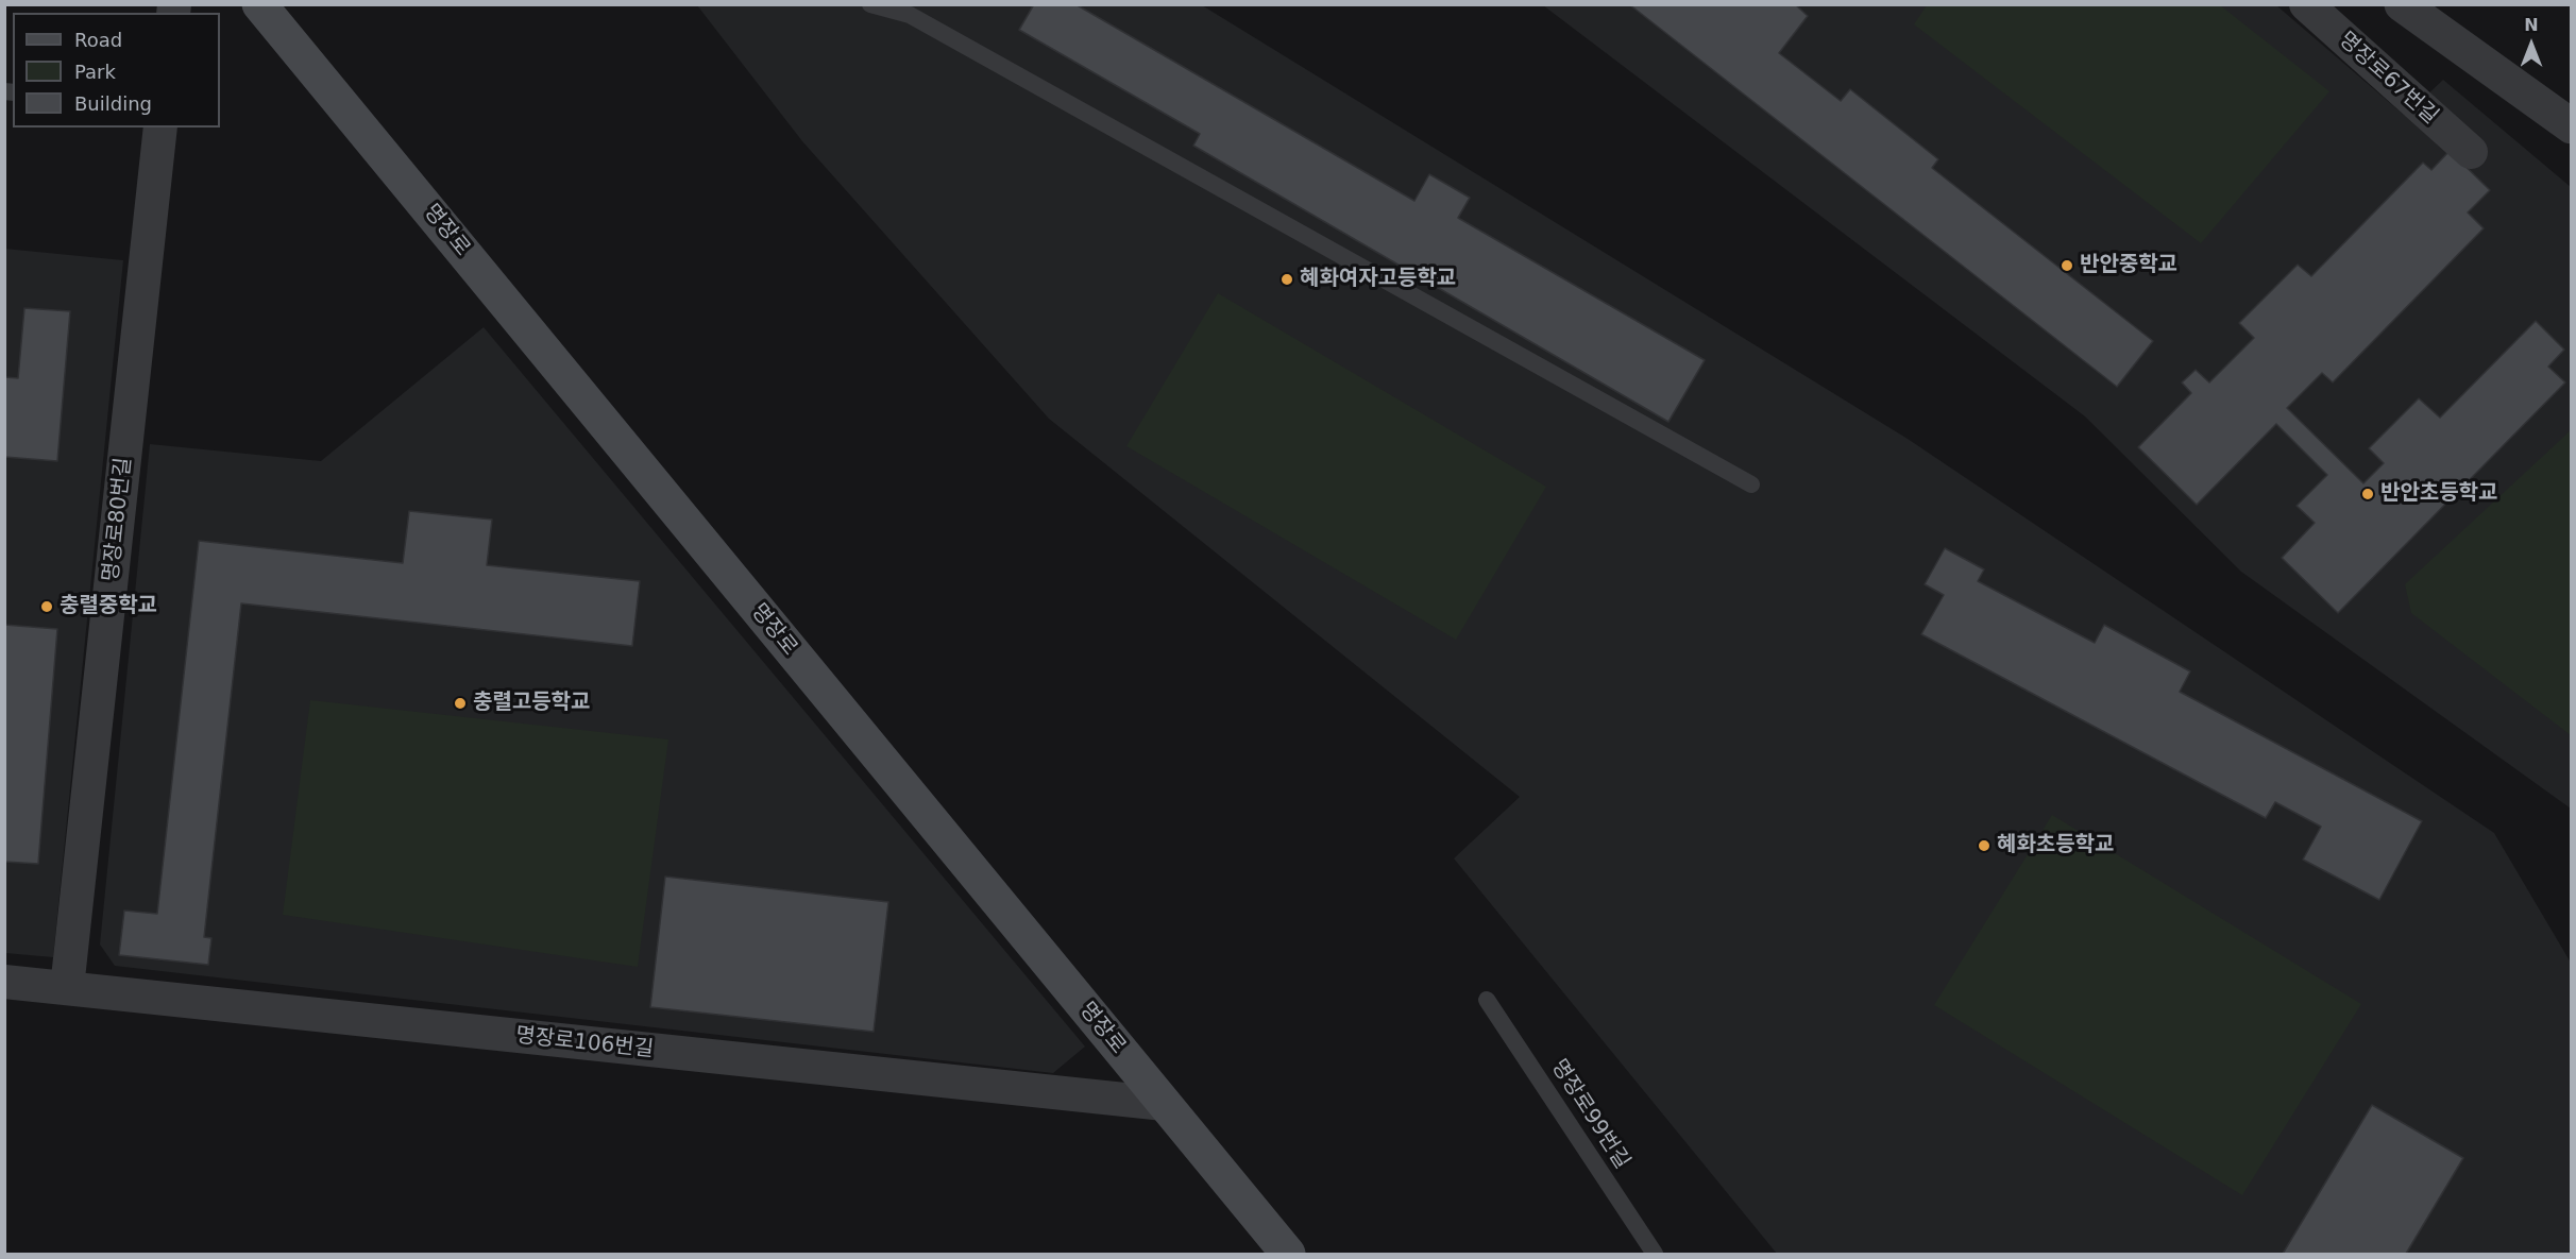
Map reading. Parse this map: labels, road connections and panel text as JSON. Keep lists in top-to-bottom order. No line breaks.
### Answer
{"streets":{"main road":["명장로"],"street":["명장로67번길","명장로80번길","명장로106번길"],"lane":["명장로99번길"]},"crossings":[["명장로","명장로106번길"],["명장로80번길","명장로106번길"]],"places":["반안중학교","혜화여자고등학교","반안초등학교","충렬중학교","충렬고등학교","혜화초등학교"],"legend":["Road","Park","Building"],"north":"top"}
